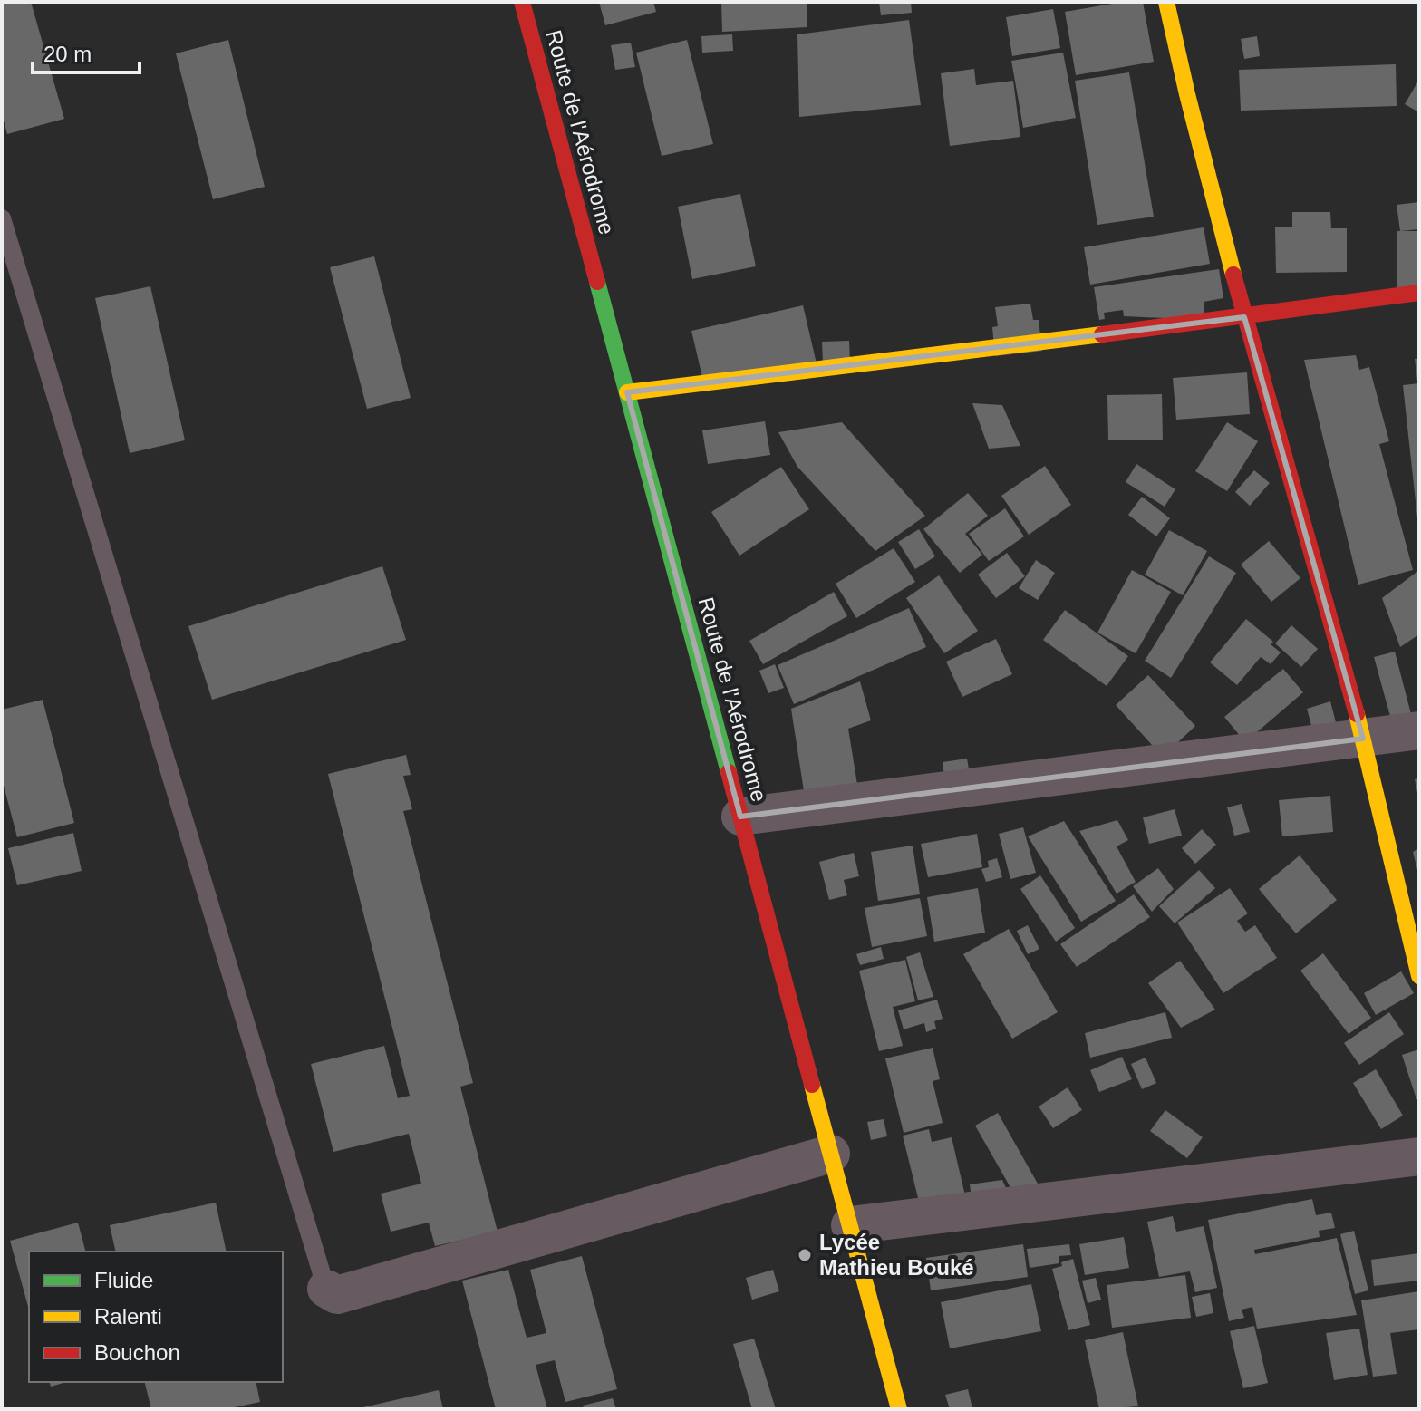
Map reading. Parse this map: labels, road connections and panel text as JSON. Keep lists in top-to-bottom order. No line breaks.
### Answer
{"streets":{"street":["Route de l'Aérodrome"]},"places":["Lycée Mathieu Bouké"],"legend":["Fluide","Ralenti","Bouchon"],"scale_bar":"20 m"}
